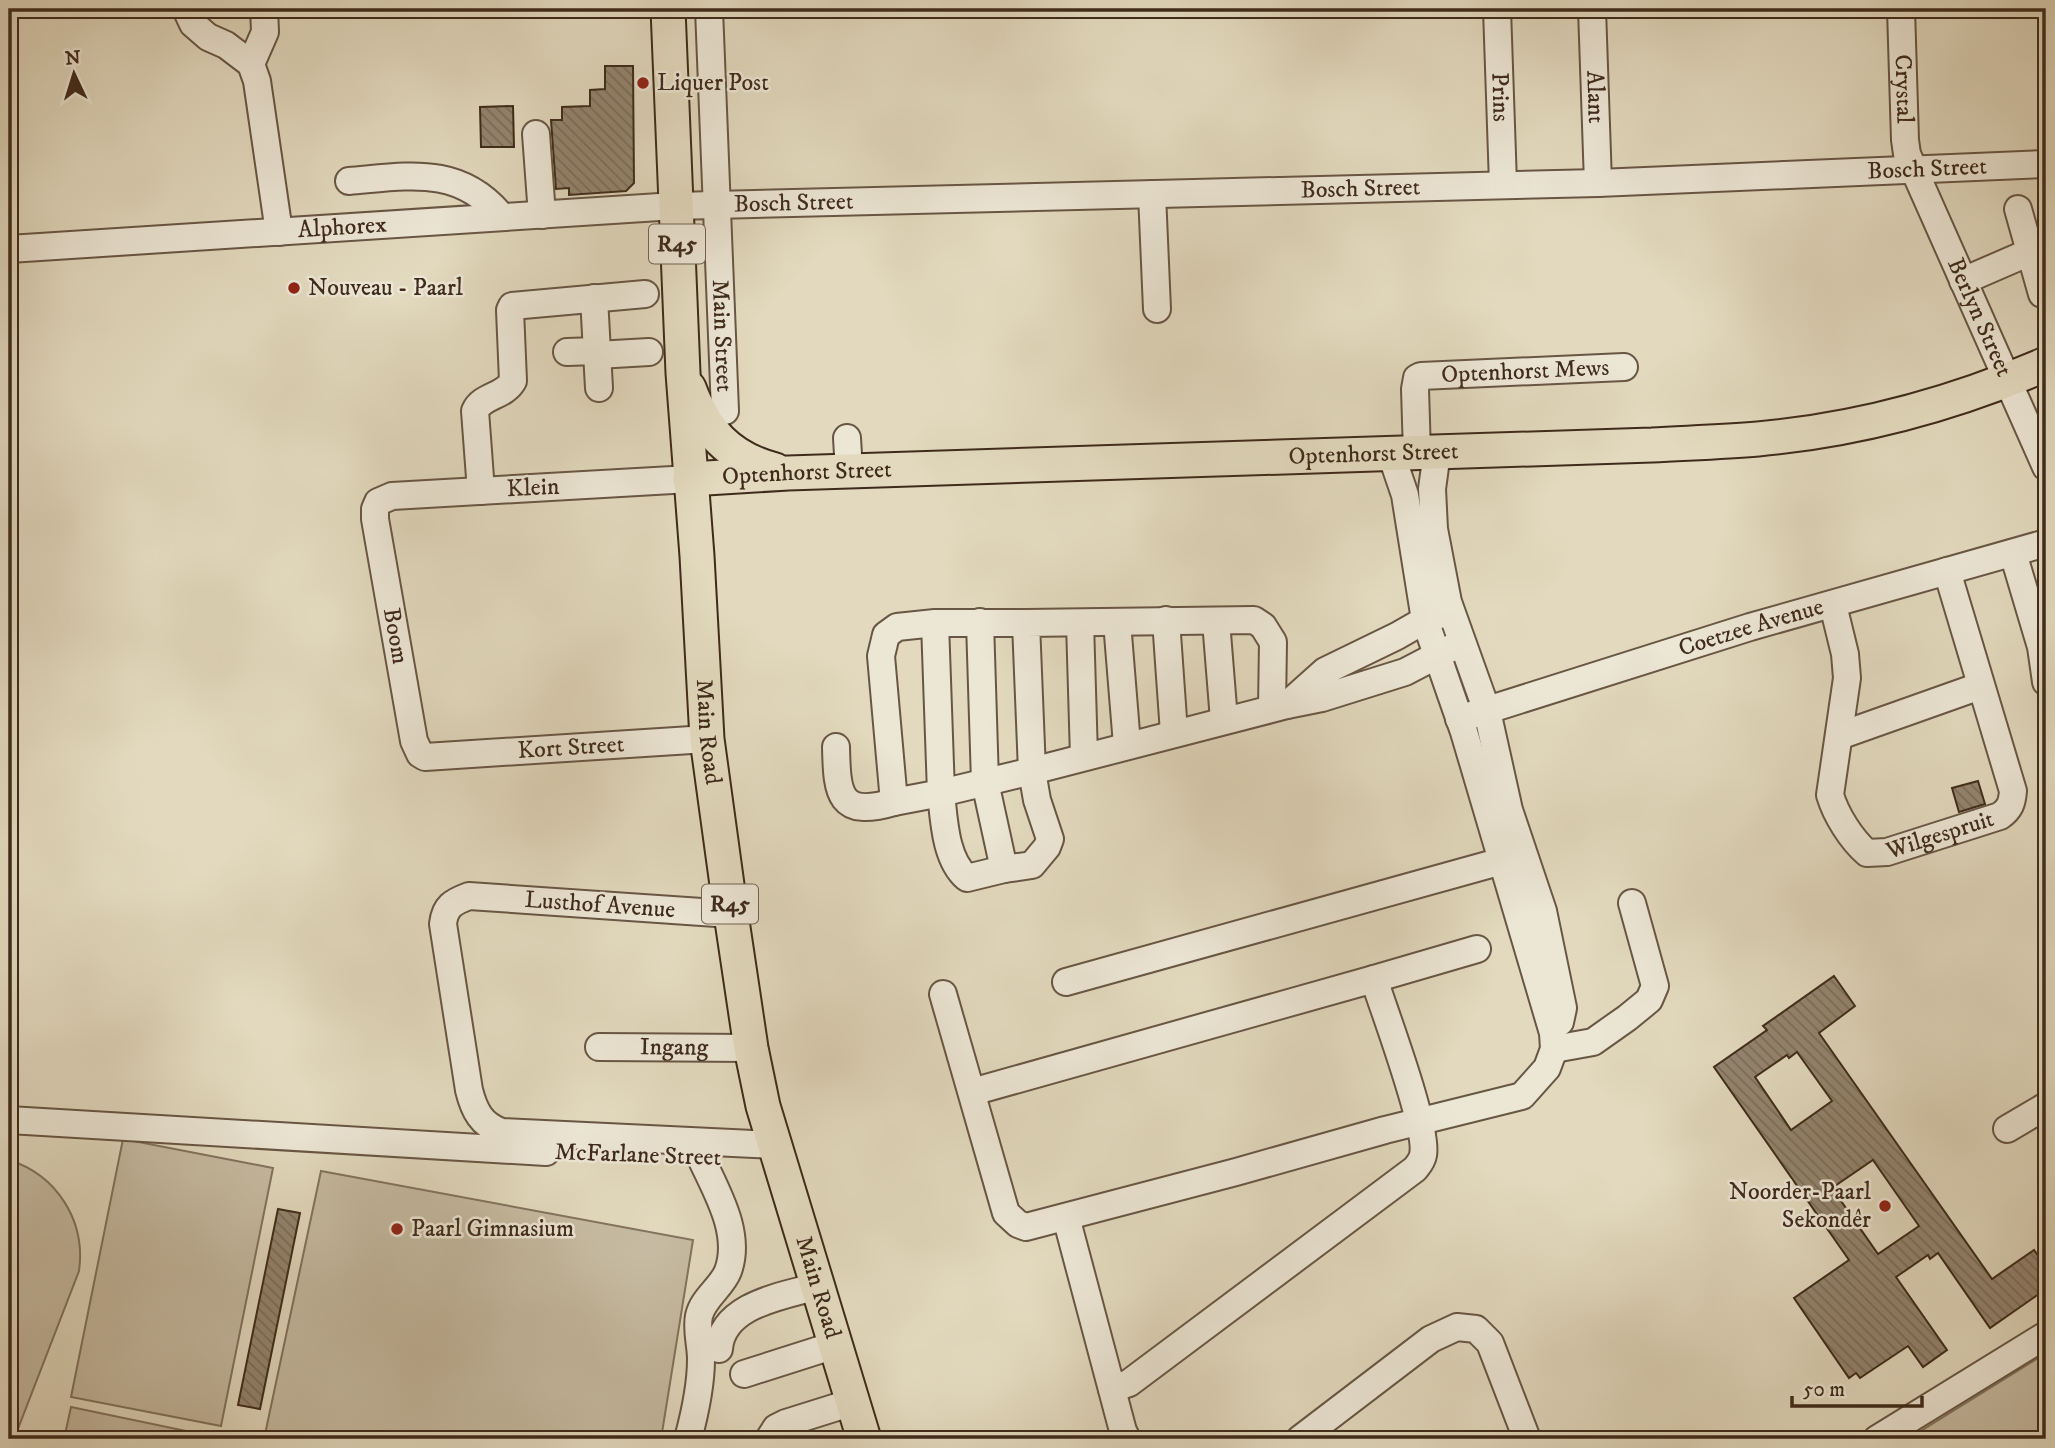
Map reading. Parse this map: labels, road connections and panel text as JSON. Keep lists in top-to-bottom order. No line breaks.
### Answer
{"streets":{"main road":["R45","Optenhorst Street","Main Road"],"street":["Crystal","Prins","Alant","Bosch Street","Alphorex","Berlyn Street","Main Street","Optenhorst Mews","Klein","Coetzee Avenue","Boom","Kort Street","Wilgespruit","Lusthof Avenue","Ingang","McFarlane Street"]},"crossings":[["Crystal","Bosch Street"],["Crystal","Berlyn Street"],["Prins","Bosch Street"],["Alant","Bosch Street"],["Bosch Street","Alphorex"],["Bosch Street","Berlyn Street"],["Bosch Street","Main Street"],["Bosch Street","Main Road"],["Alphorex","Main Road"],["Berlyn Street","Optenhorst Street"],["Optenhorst Mews","Optenhorst Street"],["Optenhorst Street","Klein"],["Optenhorst Street","Main Road"],["Klein","Boom"],["Klein","Main Road"],["Coetzee Avenue","Wilgespruit"],["Boom","Kort Street"],["Main Road","Kort Street"],["Main Road","Lusthof Avenue"],["Main Road","Ingang"],["Main Road","McFarlane Street"],["Lusthof Avenue","McFarlane Street"]],"places":["Liquer Post","Nouveau - Paarl","Noorder-Paarl Sekondêr","Paarl Gimnasium"],"scale_bar":"50 m","north":"top"}
